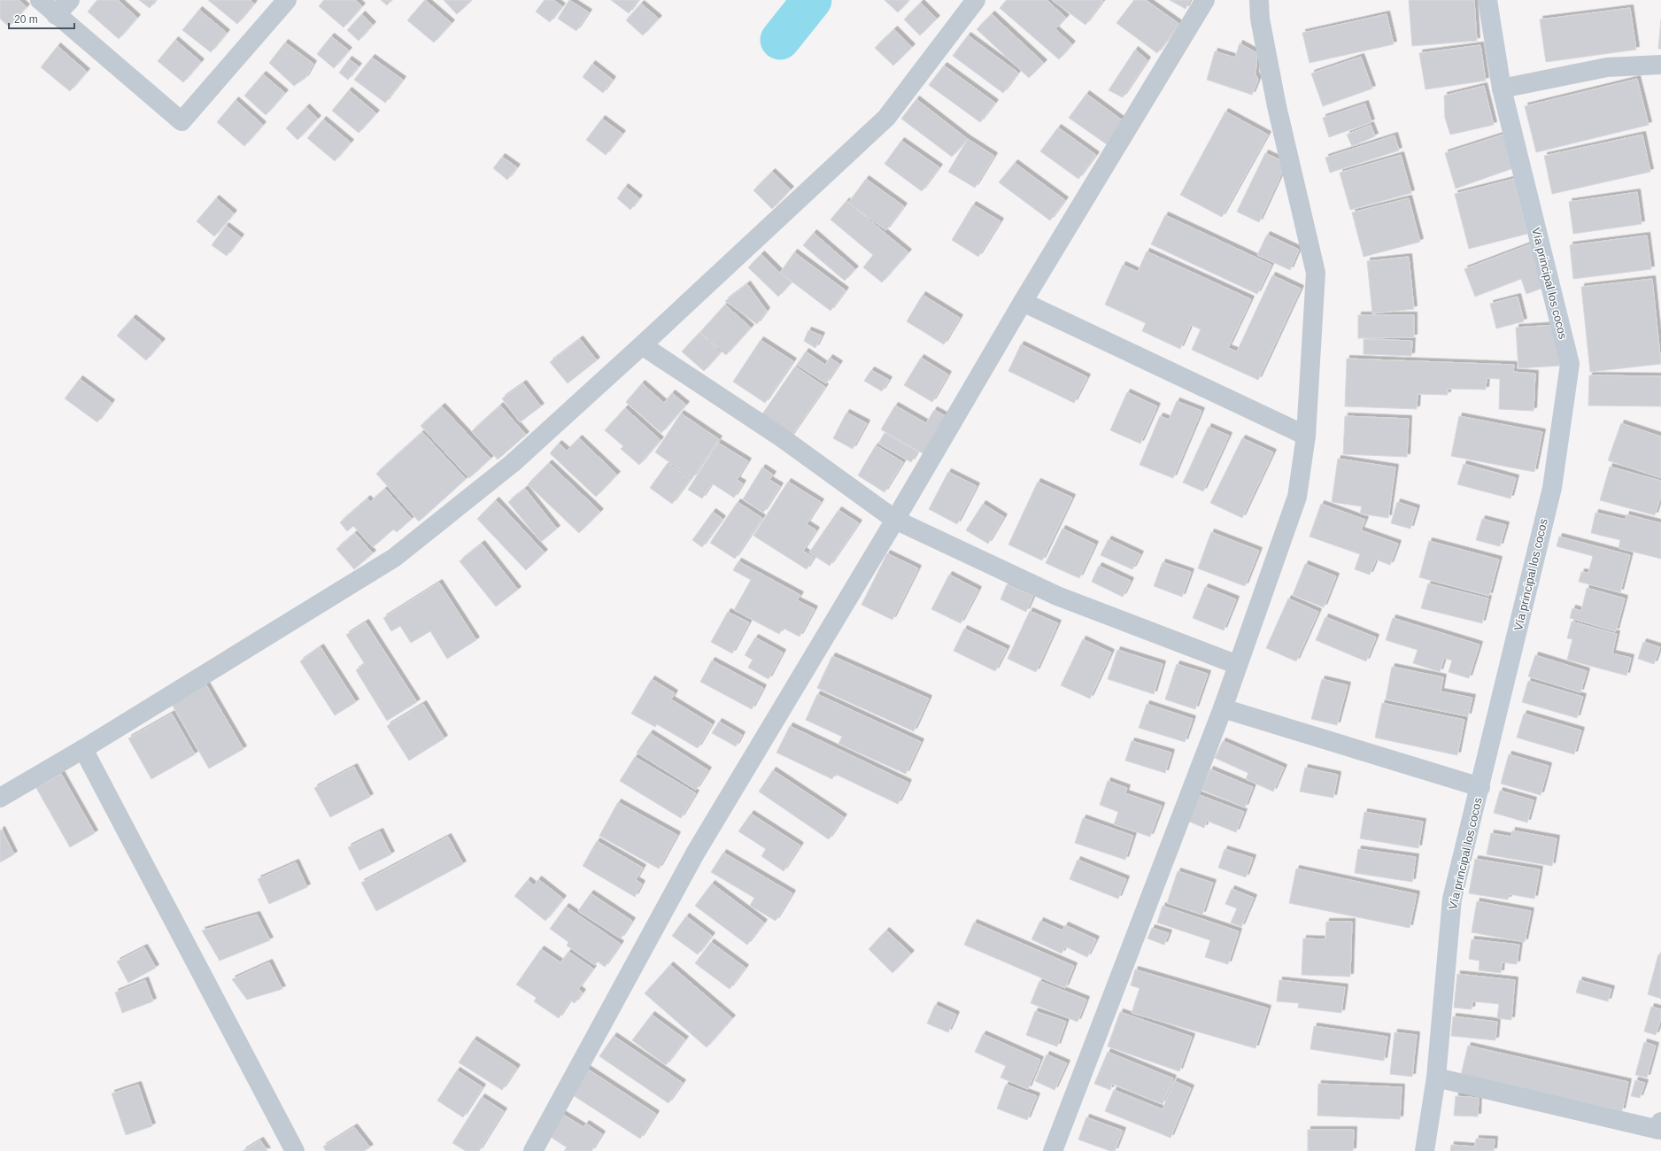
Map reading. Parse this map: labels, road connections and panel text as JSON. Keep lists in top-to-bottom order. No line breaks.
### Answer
{"streets":{"street":["Vía principal los cocos"]},"scale_bar":"20 m"}
